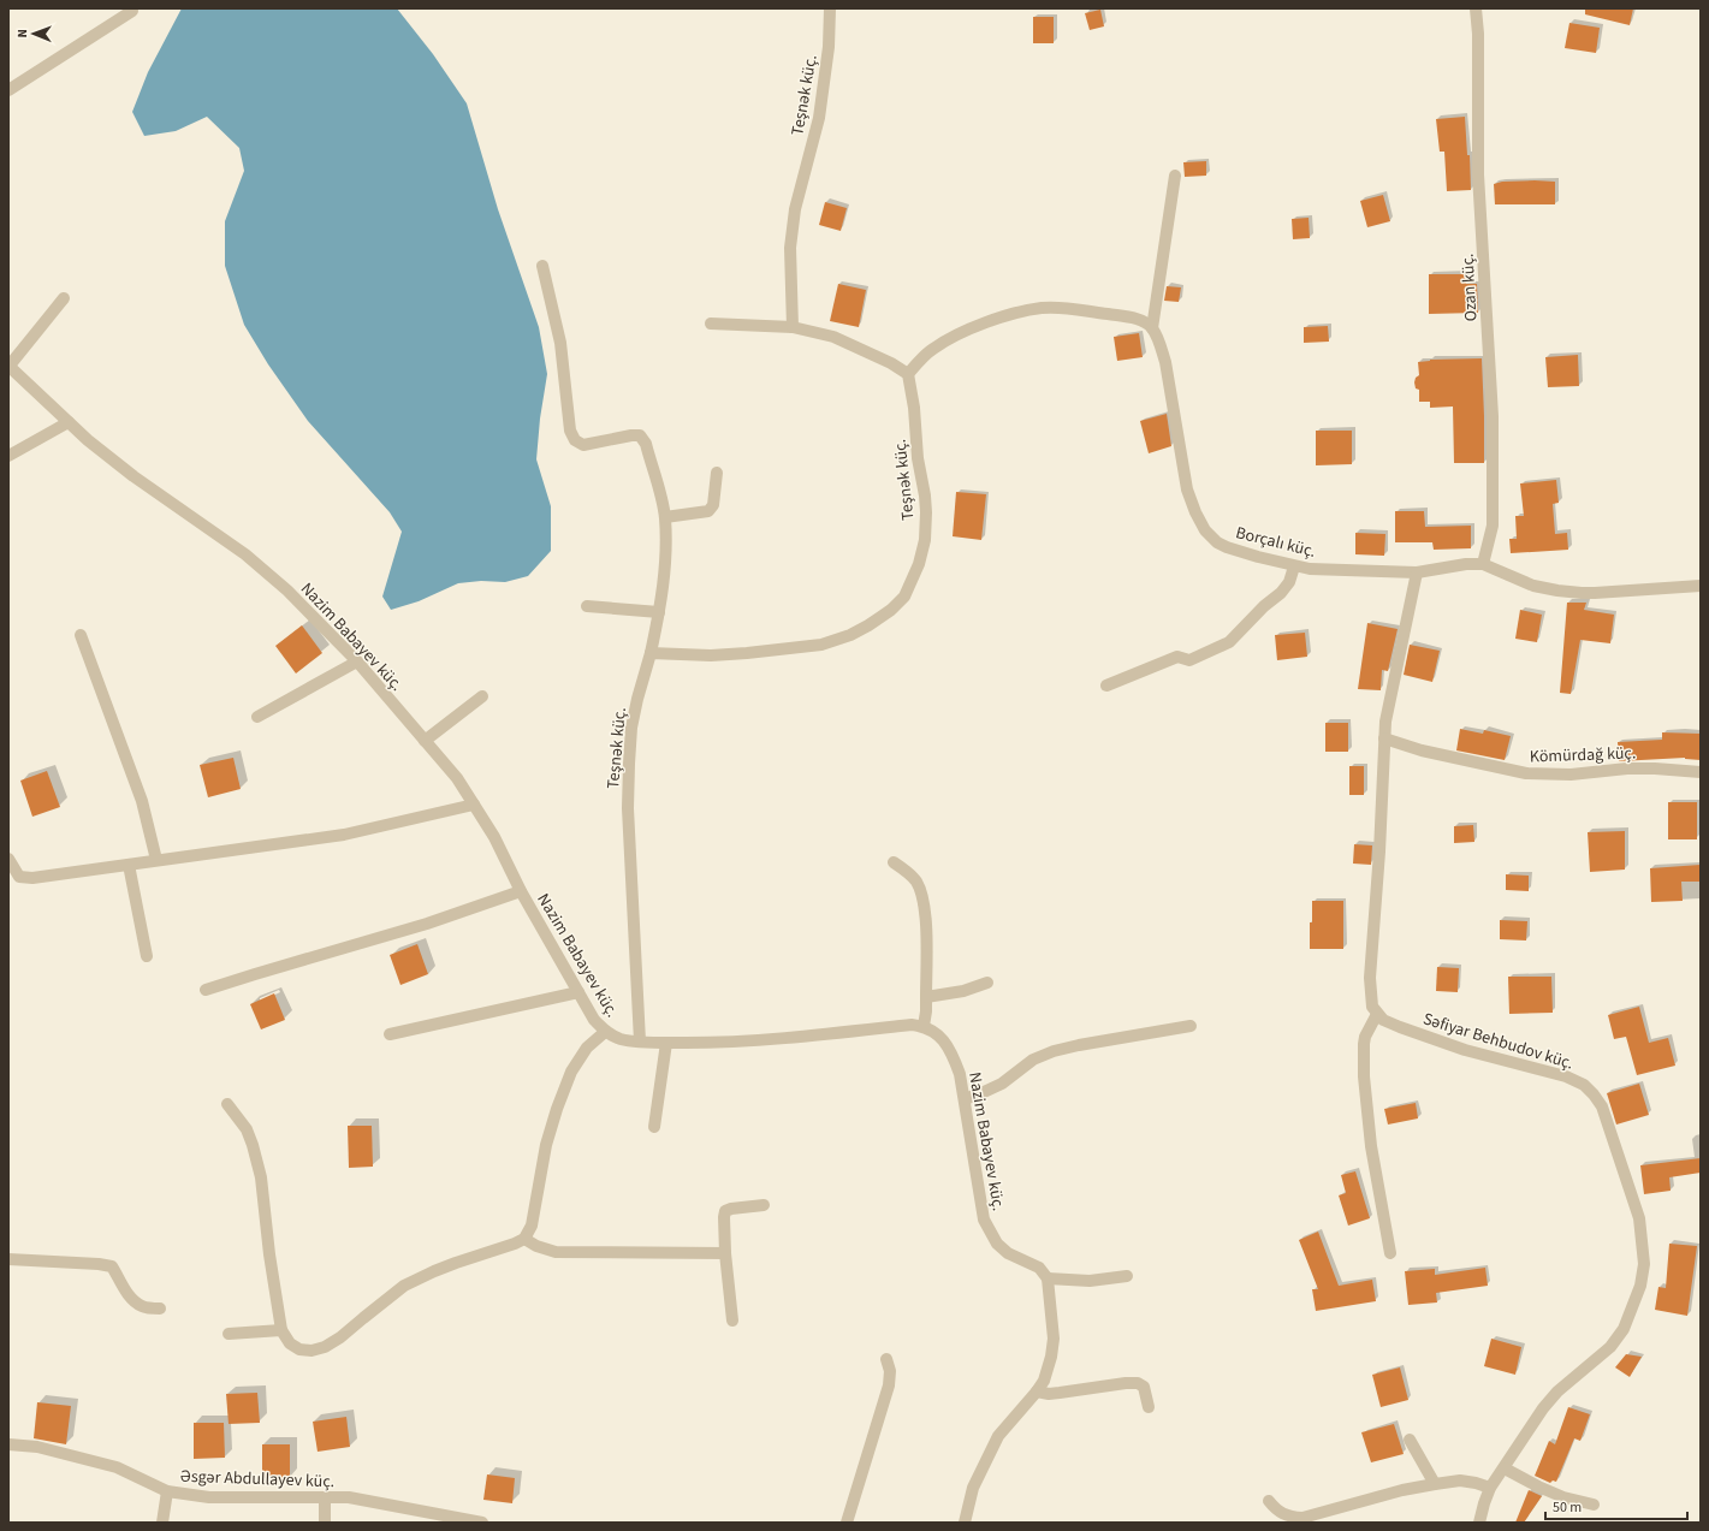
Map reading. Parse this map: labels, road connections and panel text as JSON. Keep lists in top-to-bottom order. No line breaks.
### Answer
{"streets":{"street":["Teşnək küç.","Ozan küç.","Borçalı küç.","Nazim Babayev küç.","Kömürdağ küç.","Səfiyar Behbudov küç.","Əsgər Abdullayev küç."]},"crossings":[["Teşnək küç.","Nazim Babayev küç."],["Ozan küç.","Borçalı küç."]],"scale_bar":"50 m","north":"left"}
